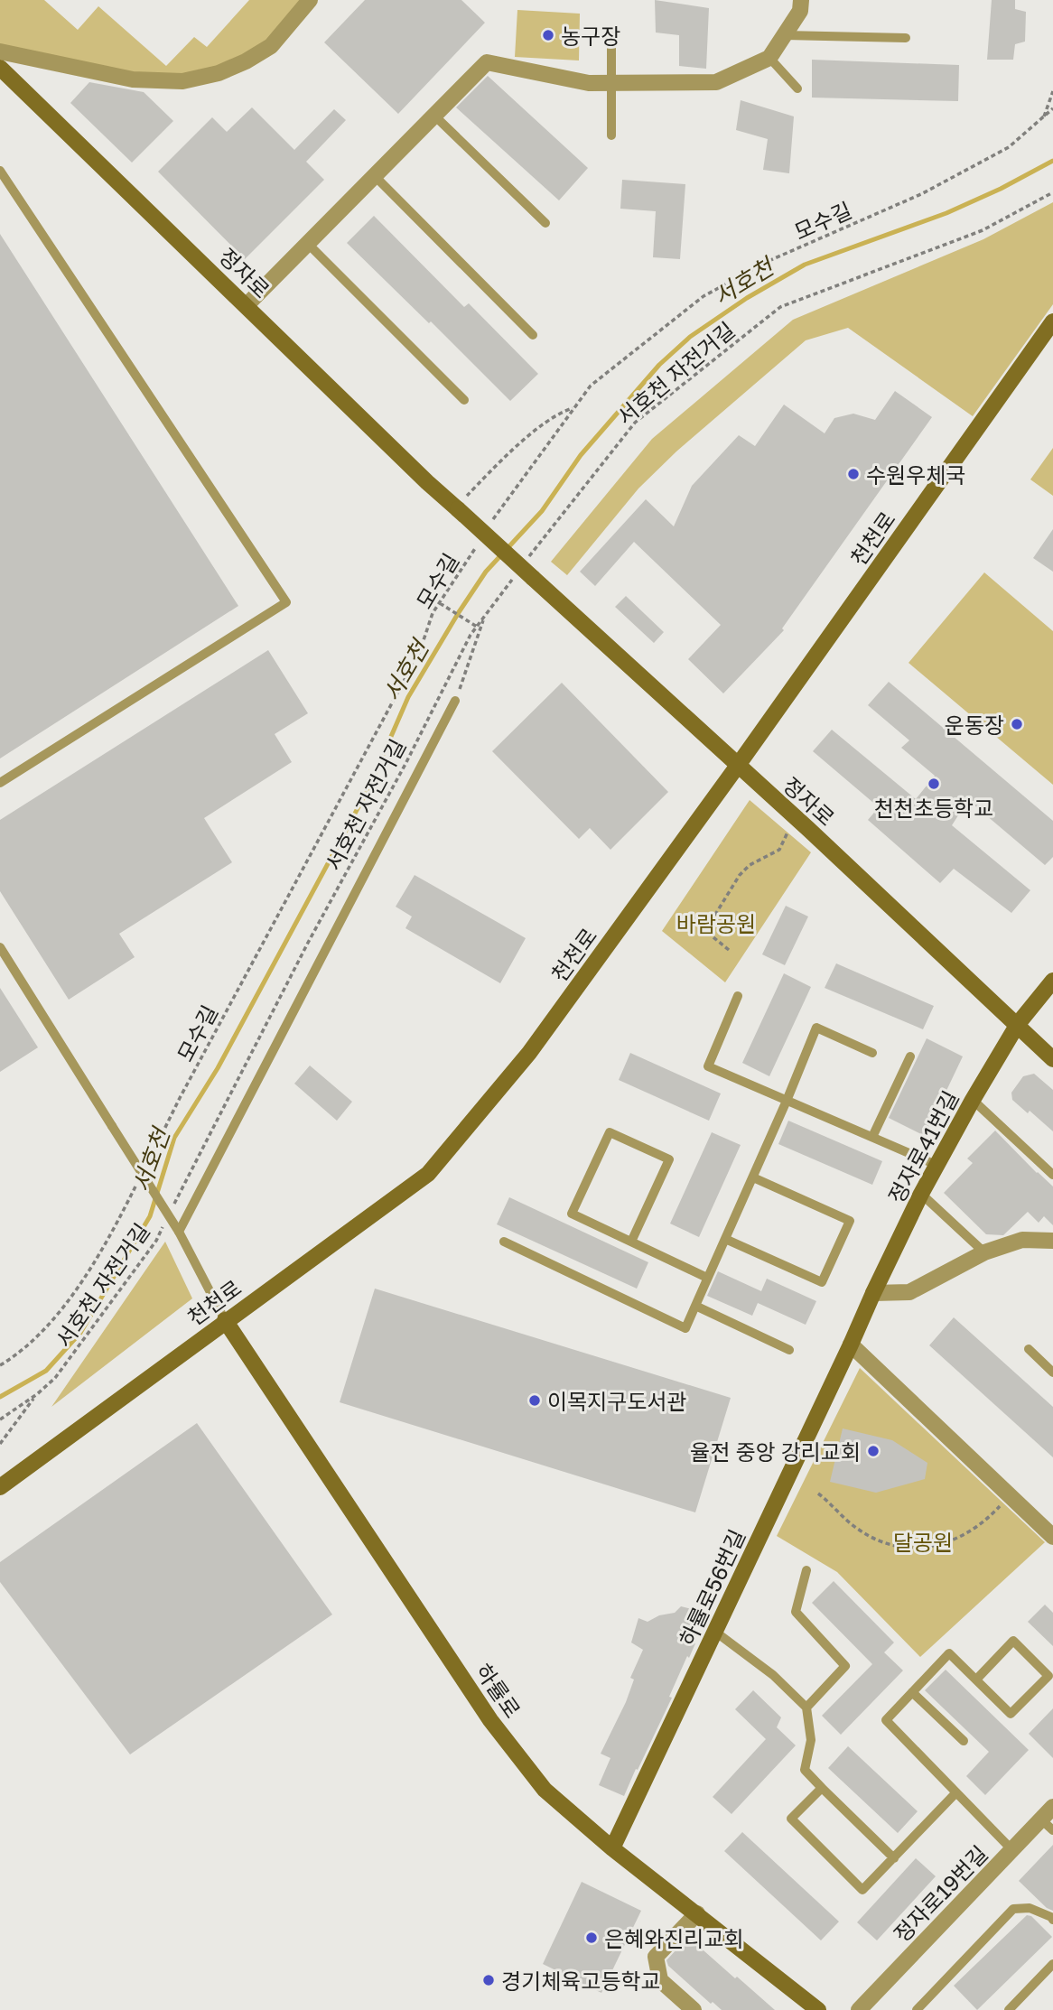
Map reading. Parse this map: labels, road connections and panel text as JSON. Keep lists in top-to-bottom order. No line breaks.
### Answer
{"streets":{"street":["정자로","천천로","정자로41번길","하률로56번길","하률로","정자로19번길"],"path":["모수길","서호천 자전거길"]},"crossings":[["정자로","천천로"],["정자로","정자로41번길"],["천천로","하률로"],["정자로41번길","하률로56번길"],["하률로56번길","하률로"]],"water":["서호천"],"parks":["바람공원","달공원"],"places":["농구장","수원우체국","운동장","천천초등학교","이목지구도서관","율전 중앙 강리교회","은혜와진리교회","경기체육고등학교"]}
